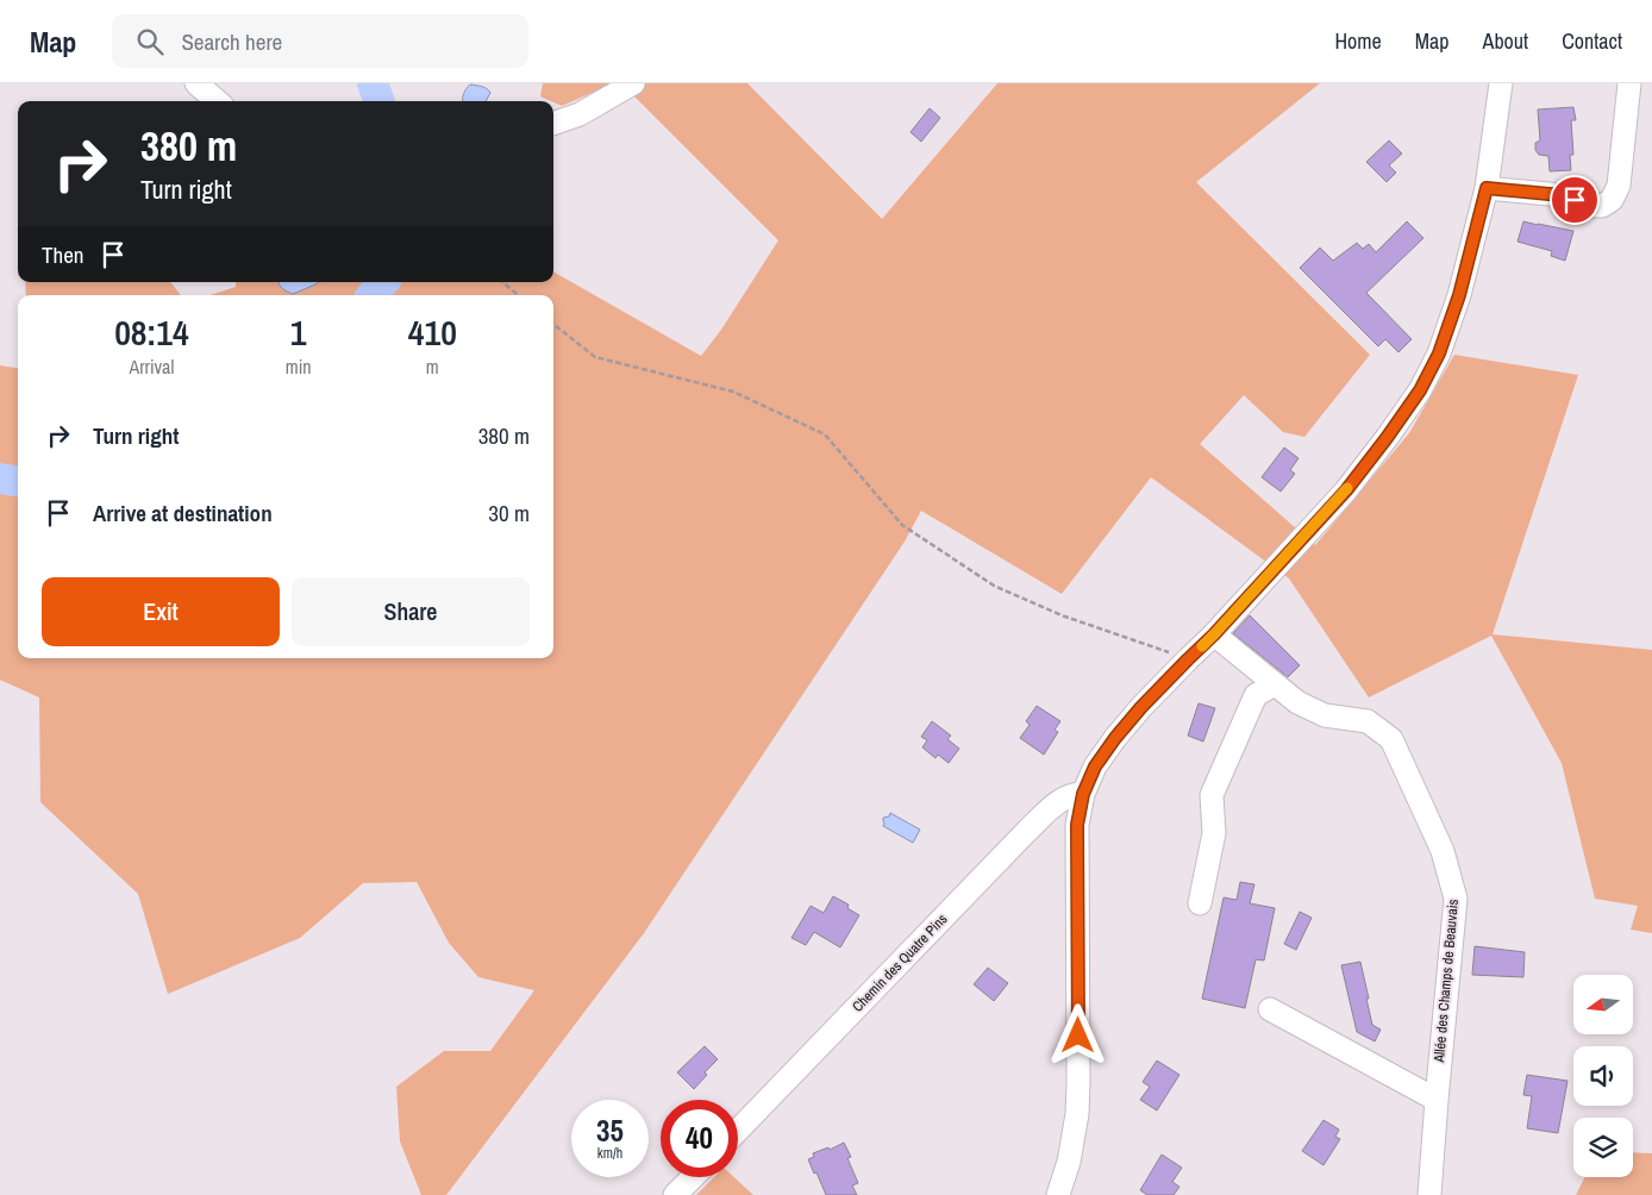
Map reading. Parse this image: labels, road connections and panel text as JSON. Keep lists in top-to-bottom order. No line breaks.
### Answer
{"streets":{"street":["Chemin des Quatre Pins","Allée des Champs de Beauvais"]},"north":"left","page":{"header":"Map","search":"Search here","nav":["Home","Map","About","Contact"],"turn":["380 m","Turn right"],"then":"Then","eta":["08:14","Arrival","1","min","410","m"],"list":[{"name":"Turn right","value":"380 m"},{"name":"Arrive at destination","value":"30 m"}],"buttons":["Exit","Share"],"speed":"35 km/h","limit":"40"}}
